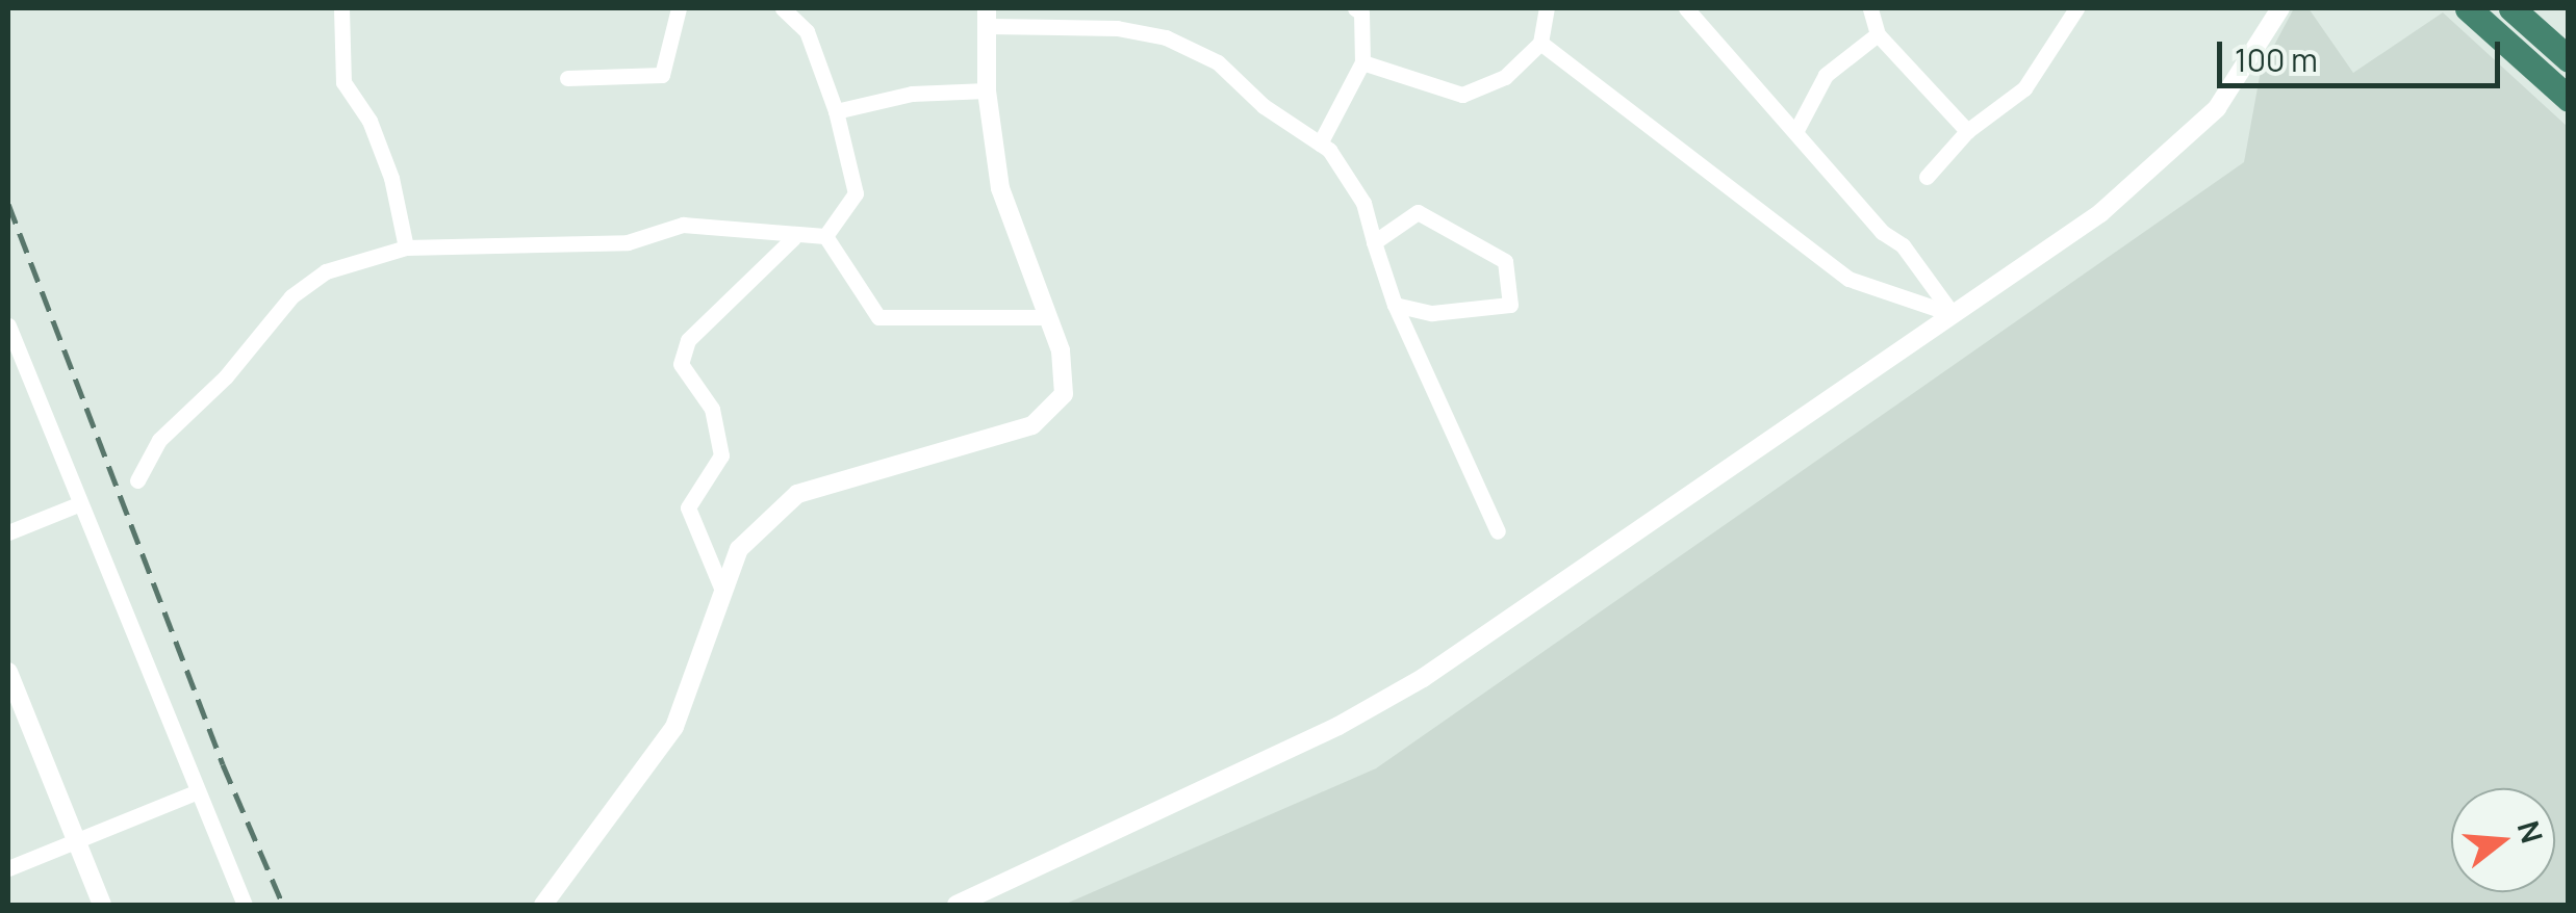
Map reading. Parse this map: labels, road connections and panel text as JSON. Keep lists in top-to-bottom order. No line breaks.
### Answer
{"scale_bar":"100 m","north":"right"}
